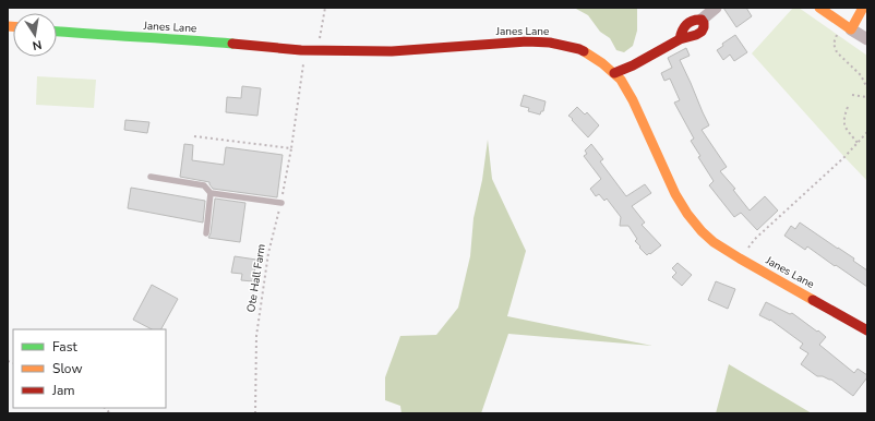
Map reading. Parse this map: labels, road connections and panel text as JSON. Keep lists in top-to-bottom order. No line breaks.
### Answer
{"streets":{"street":["Janes Lane"],"path":["Ote Hall Farm"]},"crossings":[["Janes Lane","Ote Hall Farm"]],"legend":["Fast","Slow","Jam"],"north":"bottom"}
